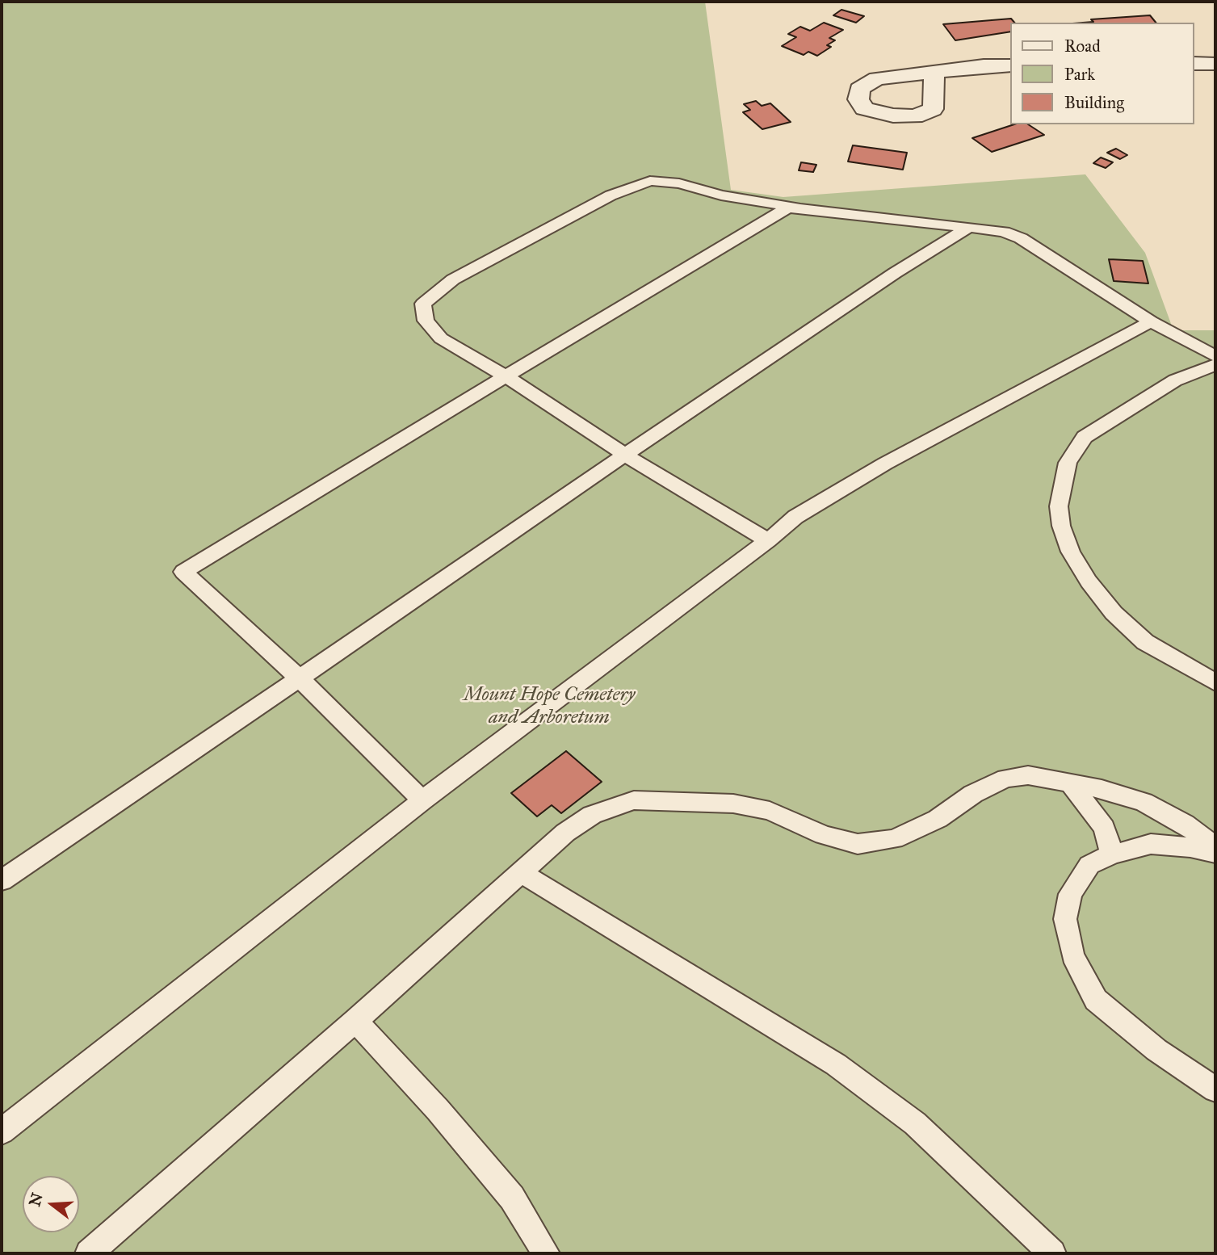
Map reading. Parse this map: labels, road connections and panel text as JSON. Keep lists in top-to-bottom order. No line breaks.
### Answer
{"parks":["Mount Hope Cemetery and Arboretum"],"legend":["Road","Park","Building"],"north":"left"}
